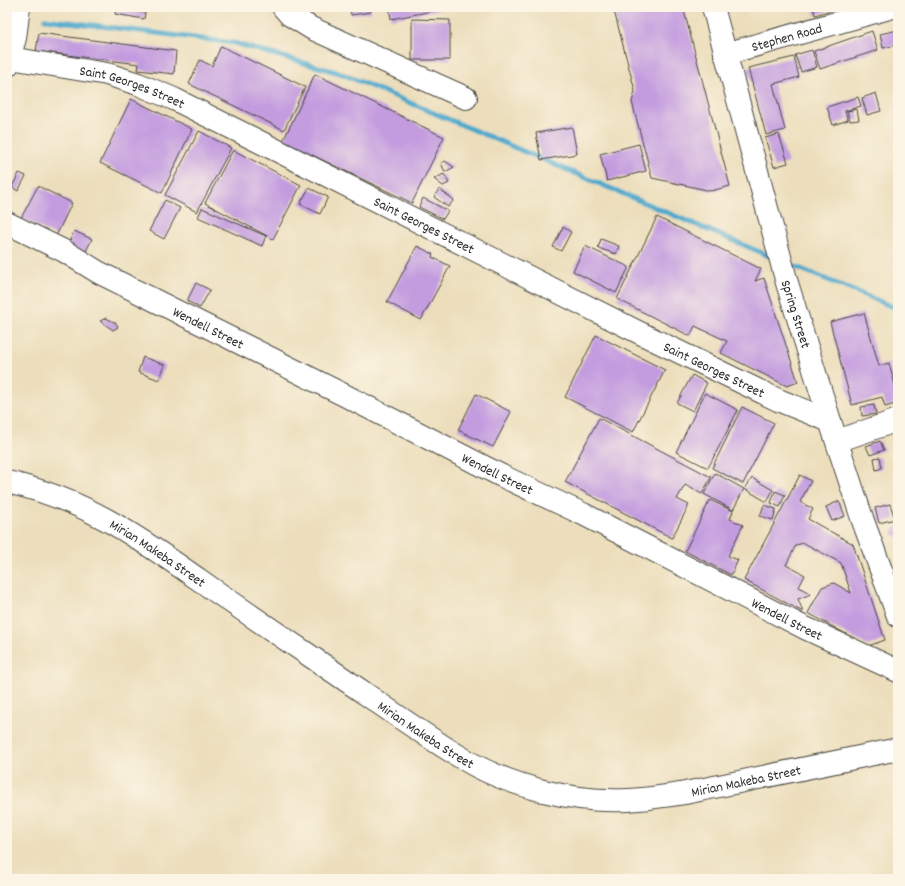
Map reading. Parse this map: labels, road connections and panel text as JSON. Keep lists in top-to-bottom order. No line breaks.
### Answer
{"streets":{"street":["Stephen Road","Saint Georges Street","Spring Street","Wendell Street","Mirian Makeba Street"]},"crossings":[["Stephen Road","Spring Street"],["Saint Georges Street","Spring Street"]]}
